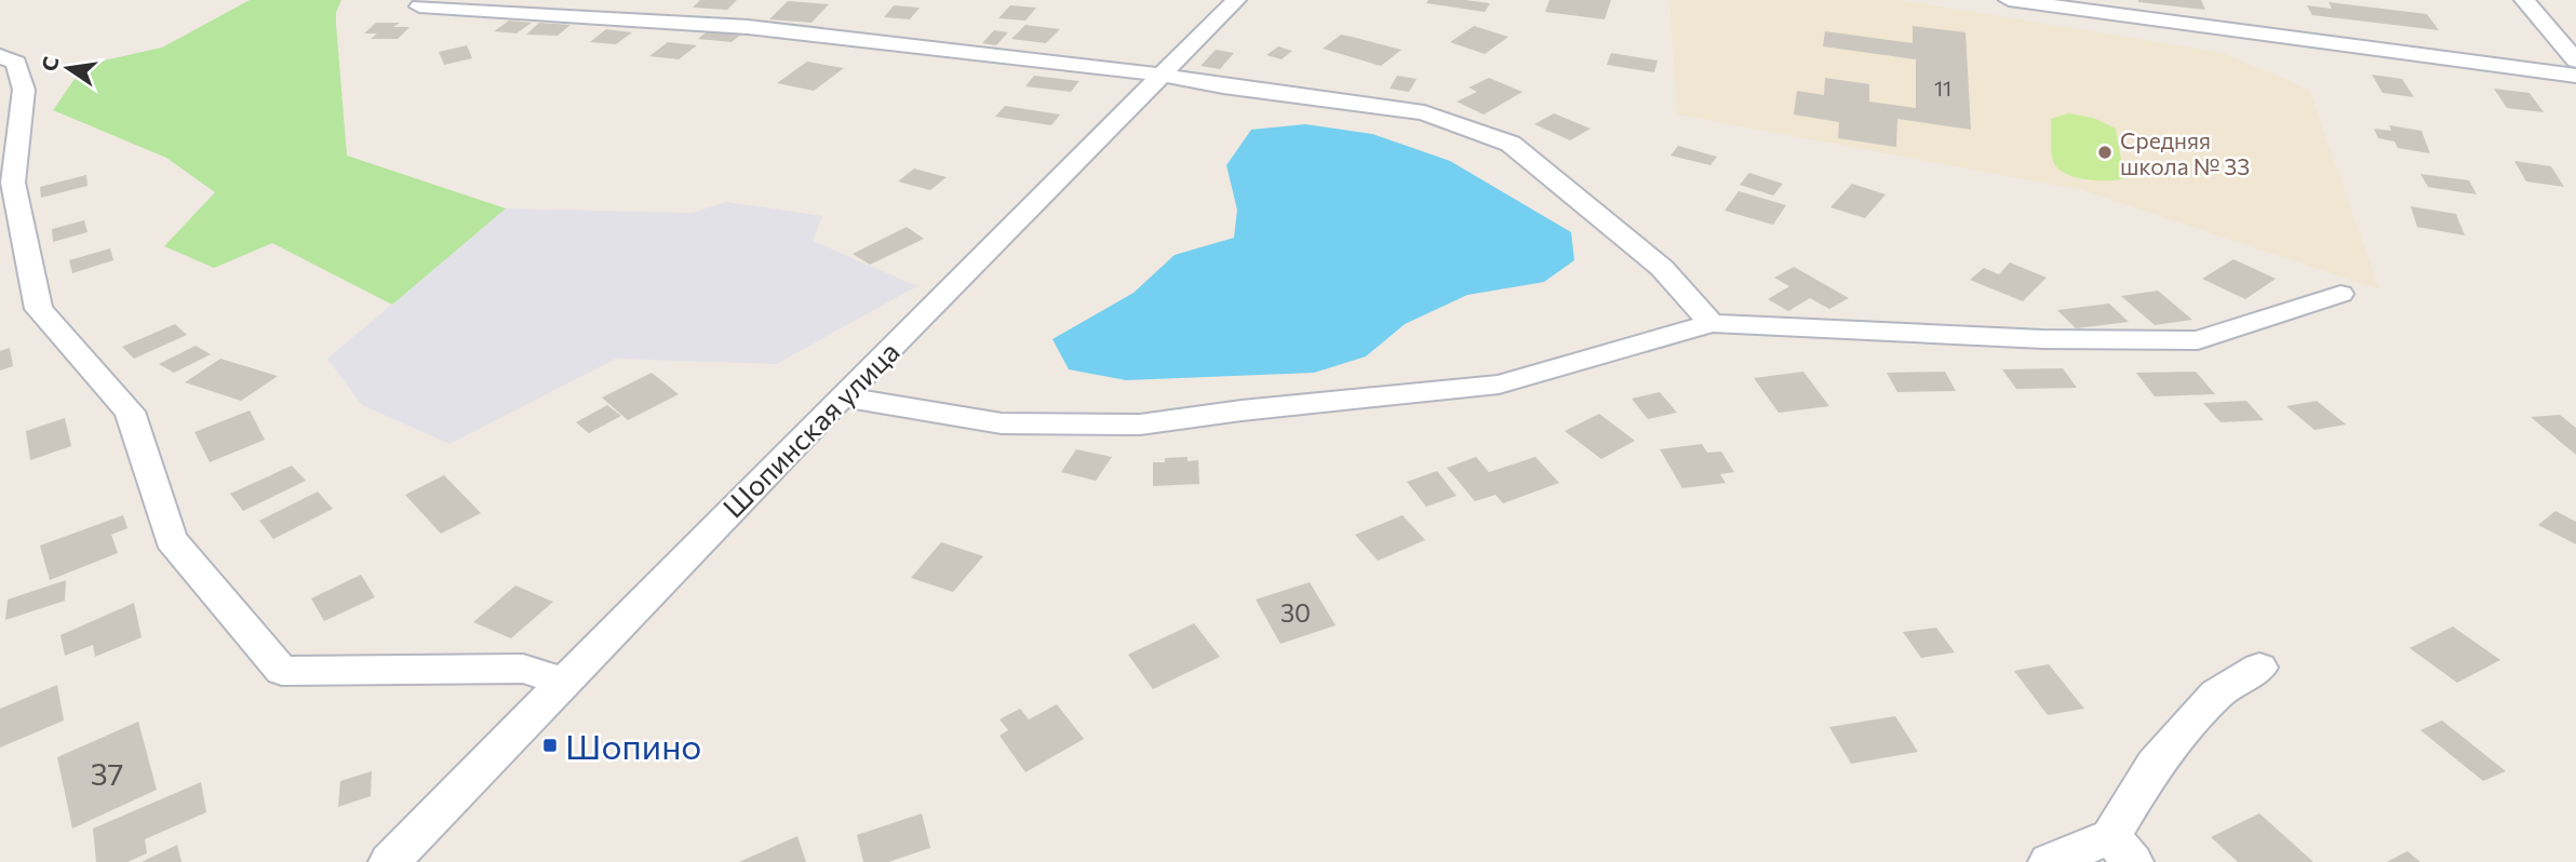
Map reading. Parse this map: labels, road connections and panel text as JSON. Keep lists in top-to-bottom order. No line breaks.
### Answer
{"streets":{"street":["Шопинская улица"]},"places":{"other":["Средняя школа № 33"],"transit":["Шопино"]},"house_numbers":["11","30","37"],"north":"left"}
